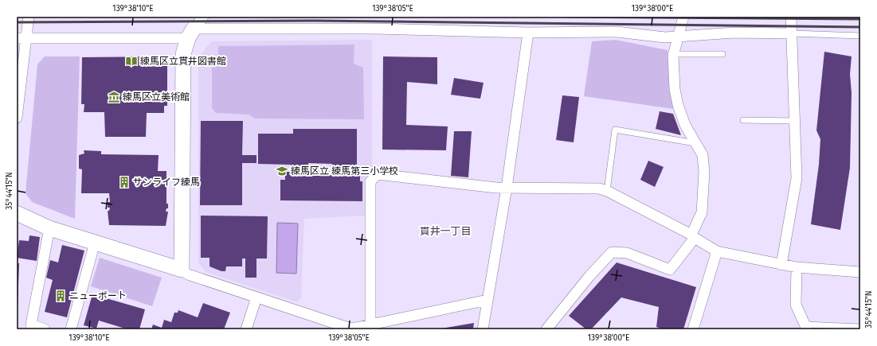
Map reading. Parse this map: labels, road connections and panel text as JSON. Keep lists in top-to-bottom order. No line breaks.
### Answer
{"districts":["貫井一丁目"],"places":{"library":["練馬区立貫井図書館"],"museum":["練馬区立美術館"],"school or university":["練馬区立 練馬第三小学校"],"building":["サンライフ練馬","ニューポート"]},"coordinates":["139°38'10\"E","139°38'05\"E","139°38'00\"E","35°44'15\"N"]}
